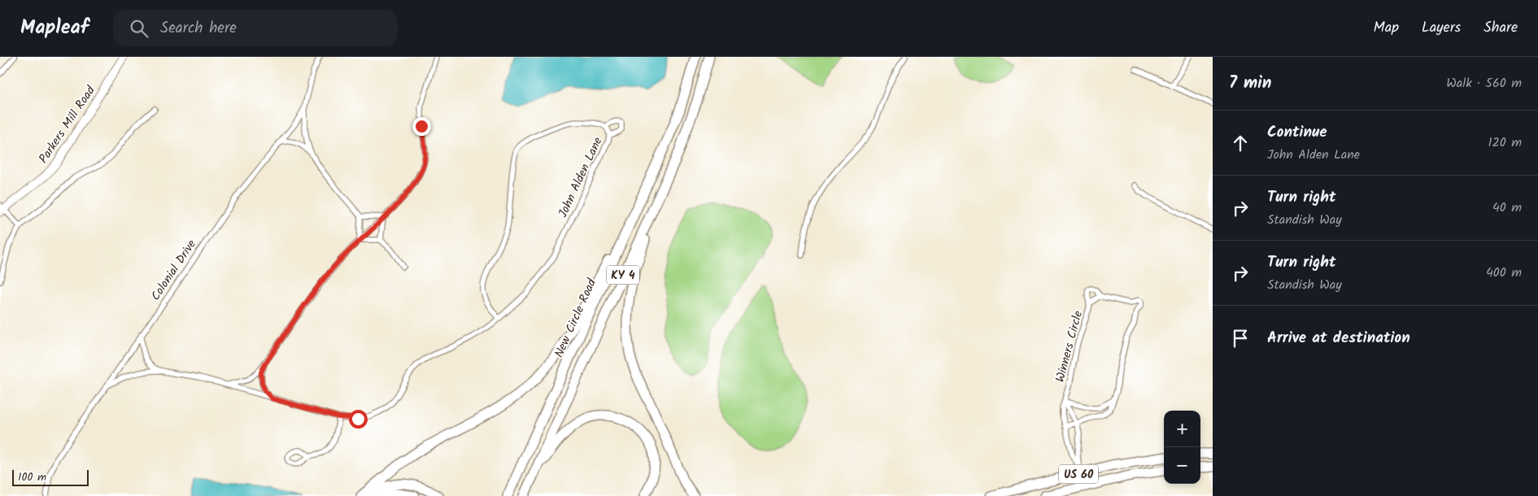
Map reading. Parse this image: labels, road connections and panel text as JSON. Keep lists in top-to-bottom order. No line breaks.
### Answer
{"streets":{"highway":["KY 4","New Circle Road","US 60"],"main road":["Parkers Mill Road"],"street":["John Alden Lane","Colonial Drive","Winners Circle"]},"crossings":[["John Alden Lane","Colonial Drive"],["Winners Circle","US 60"]],"scale_bar":"100 m","page":{"header":"Mapleaf","search":"Search here","nav":["Map","Layers","Share"],"heading":["7 min","Walk · 560 m"],"list":[["Continue","John Alden Lane","120 m"],["Turn right","Standish Way","40 m"],["Turn right","Standish Way","400 m"],"Arrive at destination"],"map_buttons":["+","−"],"scale":"100 m"}}
